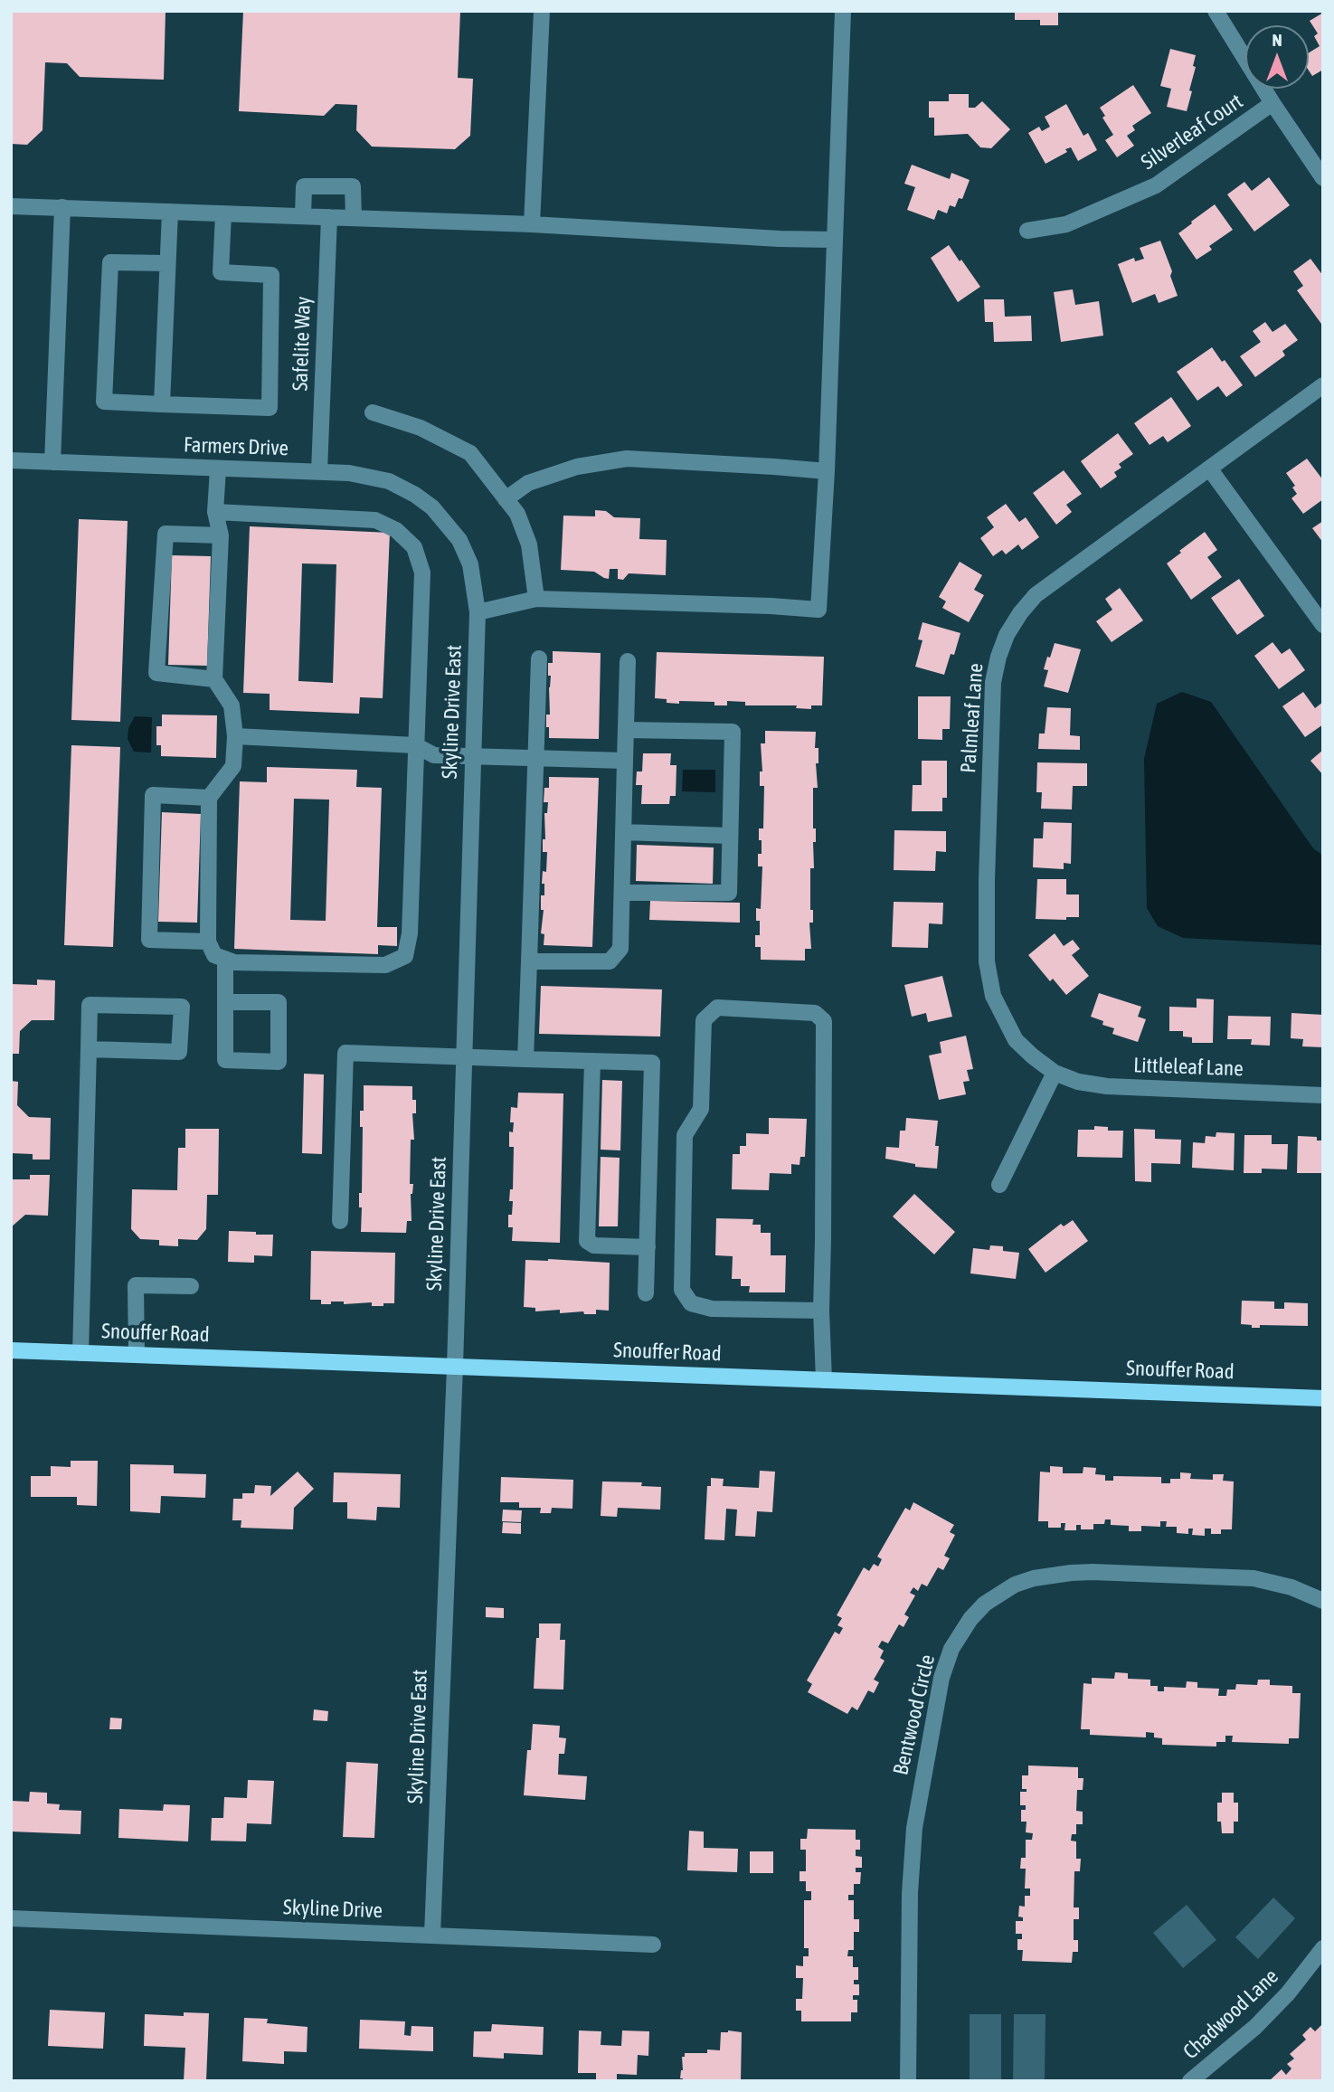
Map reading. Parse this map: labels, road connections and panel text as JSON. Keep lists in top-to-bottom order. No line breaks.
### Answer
{"streets":{"main road":["Snouffer Road"],"street":["Silverleaf Court","Safelite Way","Farmers Drive","Skyline Drive East","Palmleaf Lane","Littleleaf Lane","Bentwood Circle","Skyline Drive","Chadwood Lane"]},"crossings":[["Safelite Way","Farmers Drive"],["Farmers Drive","Skyline Drive East"],["Skyline Drive East","Snouffer Road"],["Skyline Drive East","Skyline Drive"],["Palmleaf Lane","Littleleaf Lane"]],"north":"top"}
